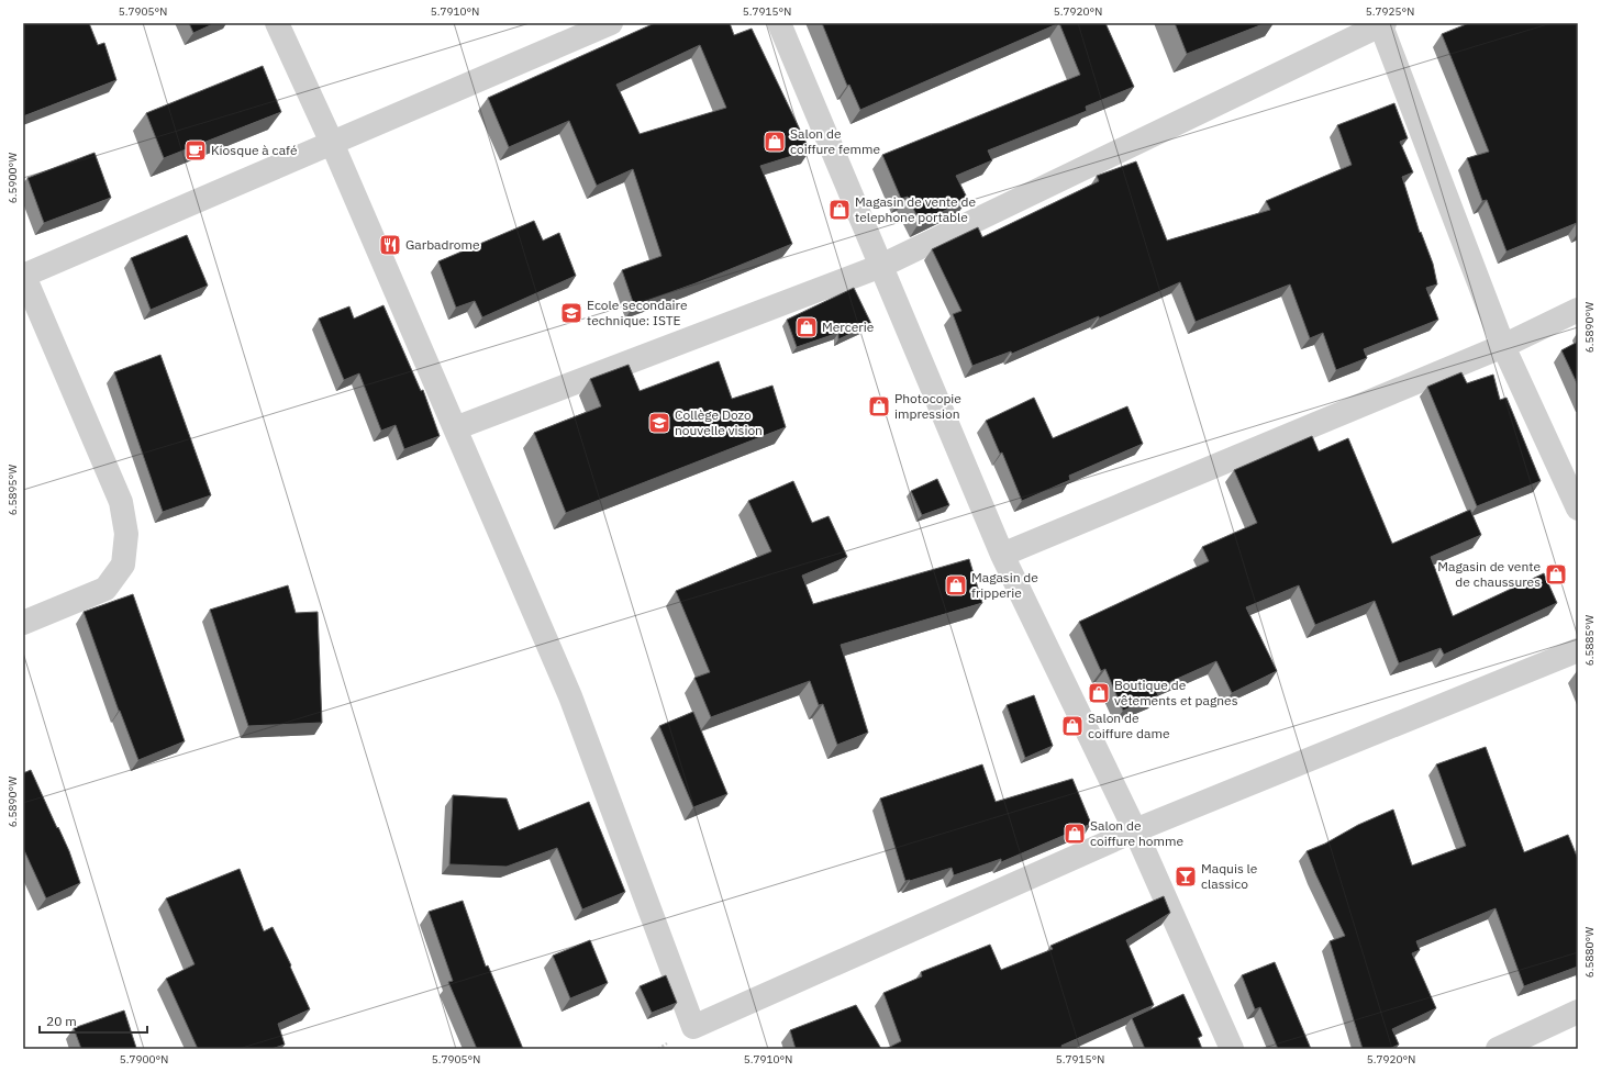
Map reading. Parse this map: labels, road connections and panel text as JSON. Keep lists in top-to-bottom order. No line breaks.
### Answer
{"places":{"shop":["Salon de coiffure femme","Magasin de vente de telephone portable","Mercerie","Photocopie impression","Magasin de vente de chaussures","Magasin de fripperie","Boutique de vêtements et pagnes","Salon de coiffure dame","Salon de coiffure homme"],"cafe":["Kiosque à café"],"restaurant":["Garbadrome"],"school or university":["Ecole secondaire technique: ISTE","Collège Dozo nouvelle vision"],"bar":["Maquis le classico"]},"scale_bar":"20 m","coordinates":["5.7905°N","5.7910°N","5.7915°N","5.7920°N","5.7925°N","6.5900°W","6.5890°W","6.5895°W","6.5885°W","6.5880°W","5.7900°N"]}
